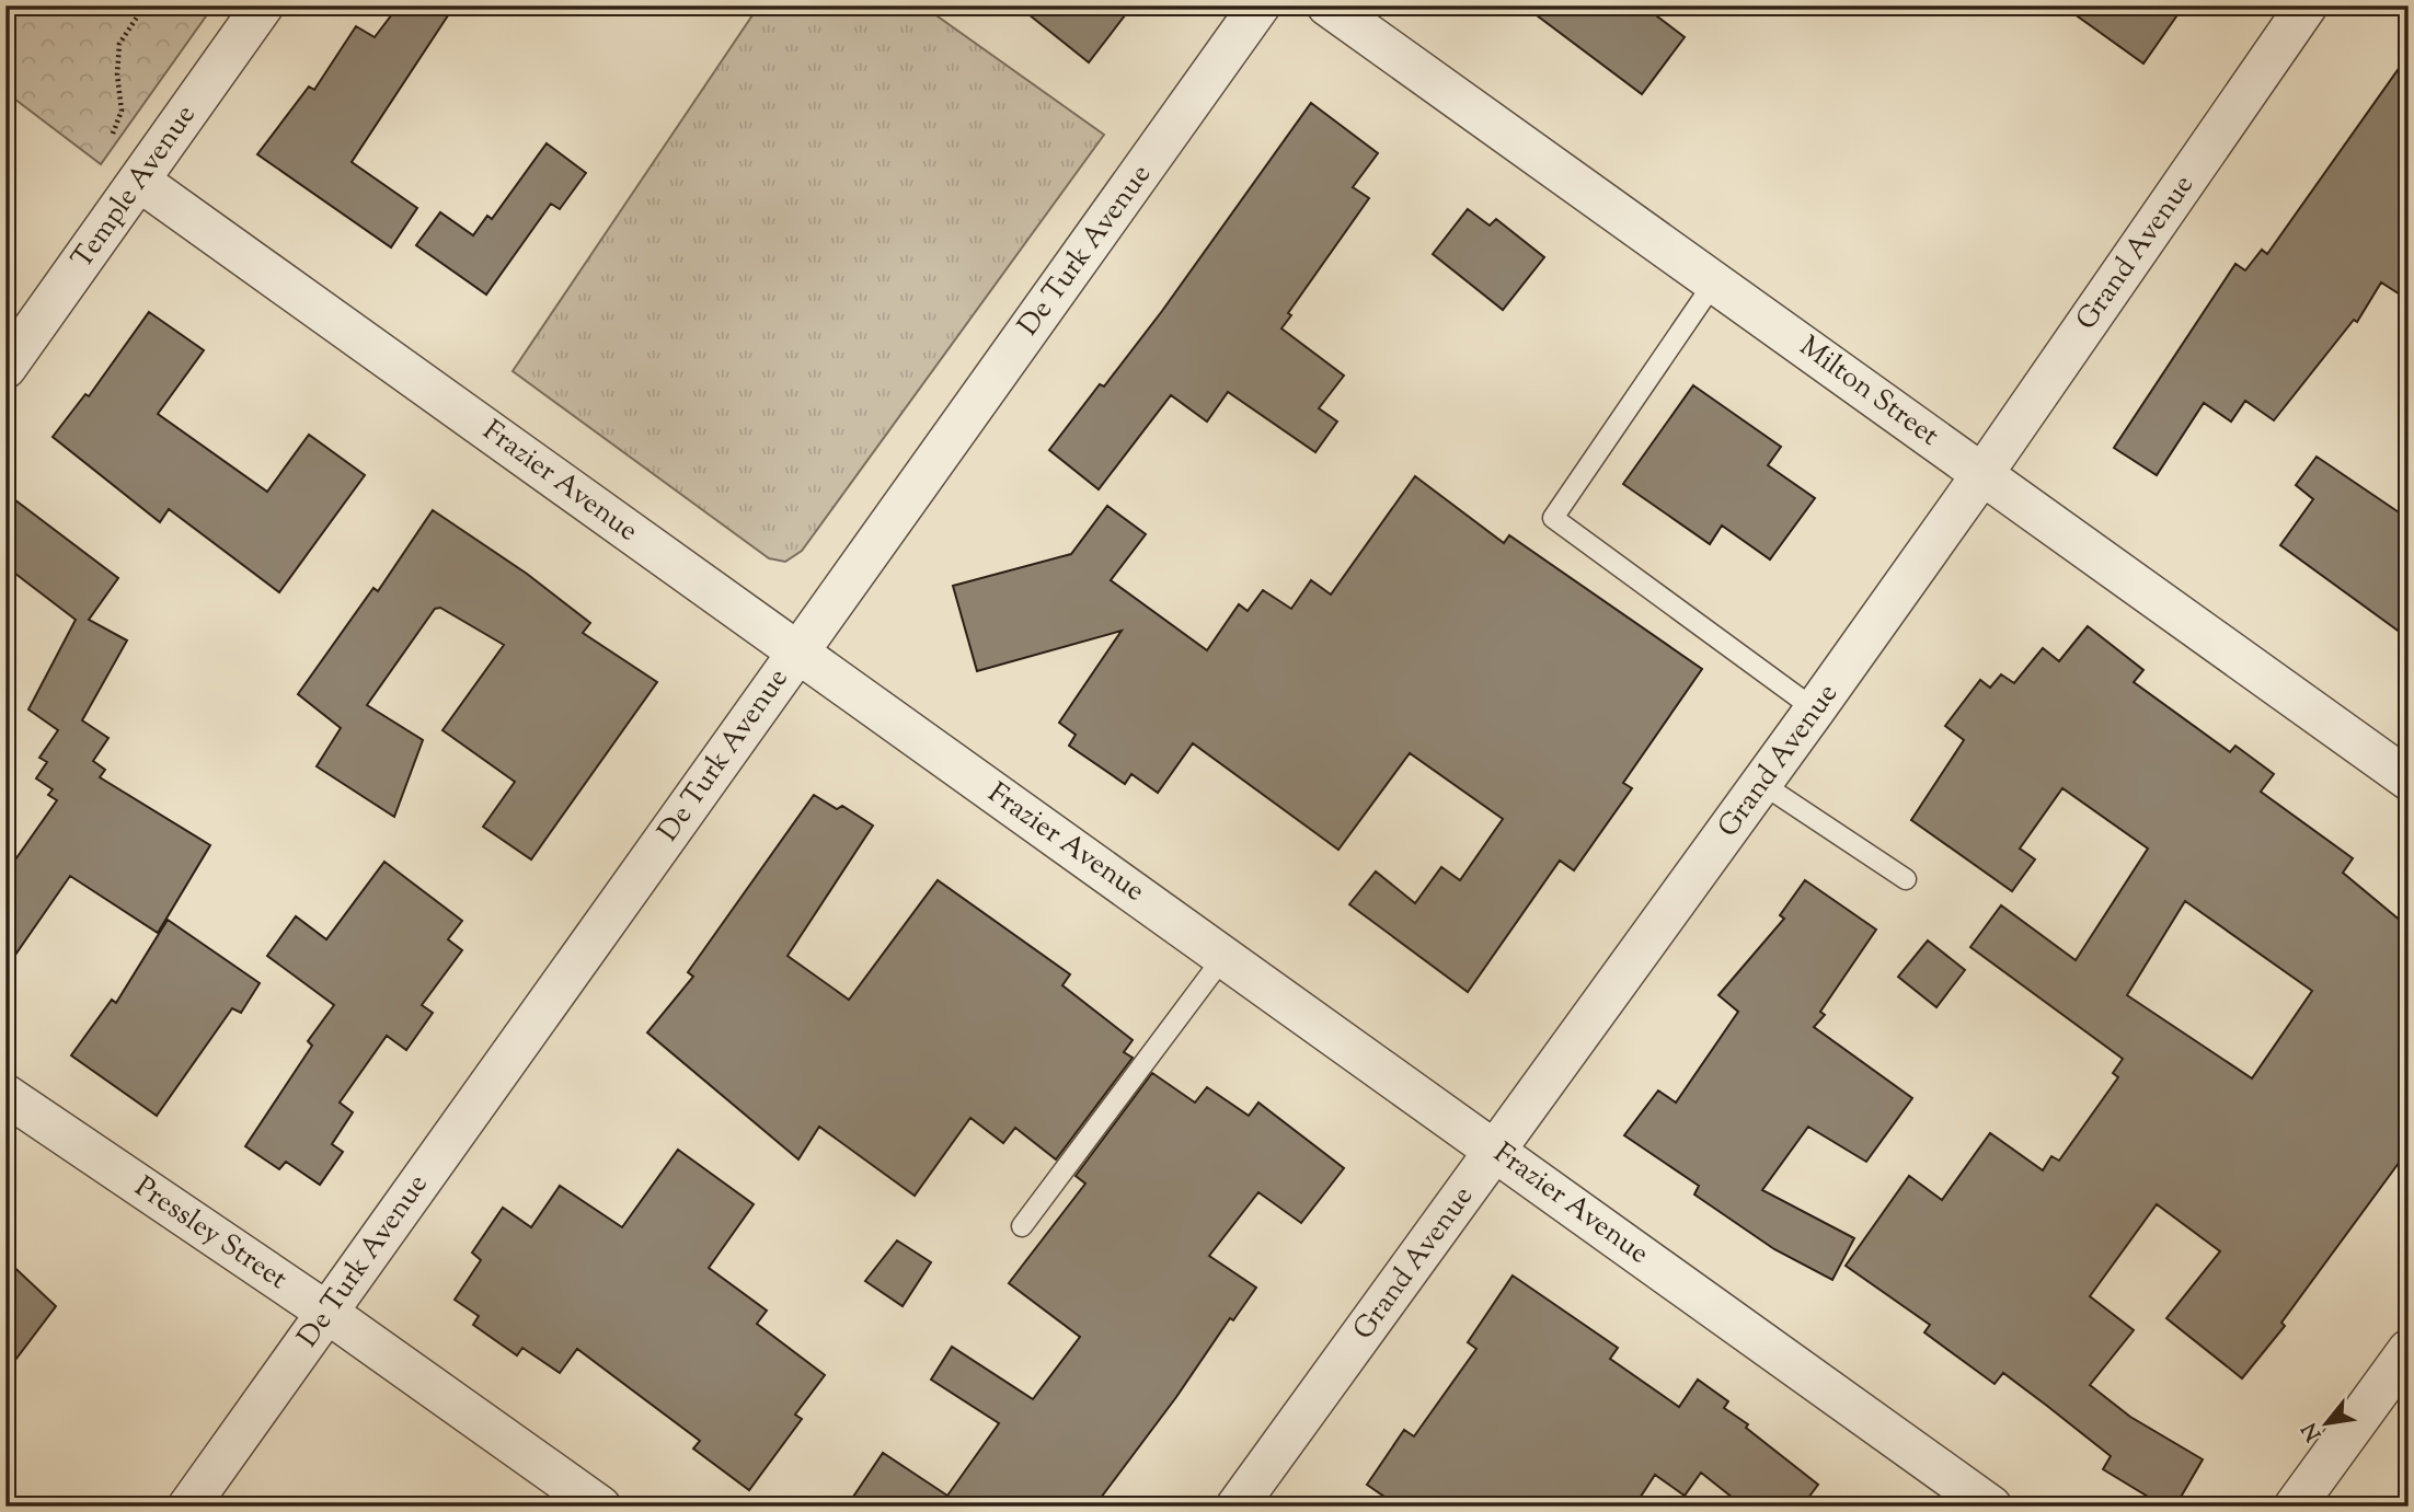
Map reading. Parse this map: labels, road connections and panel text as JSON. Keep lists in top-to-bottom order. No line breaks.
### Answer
{"streets":{"street":["Temple Avenue","De Turk Avenue","Grand Avenue","Milton Street","Frazier Avenue","Pressley Street"]},"crossings":[["Temple Avenue","Frazier Avenue"],["De Turk Avenue","Frazier Avenue"],["De Turk Avenue","Pressley Street"],["Grand Avenue","Milton Street"],["Grand Avenue","Frazier Avenue"]],"north":"bottom left"}
